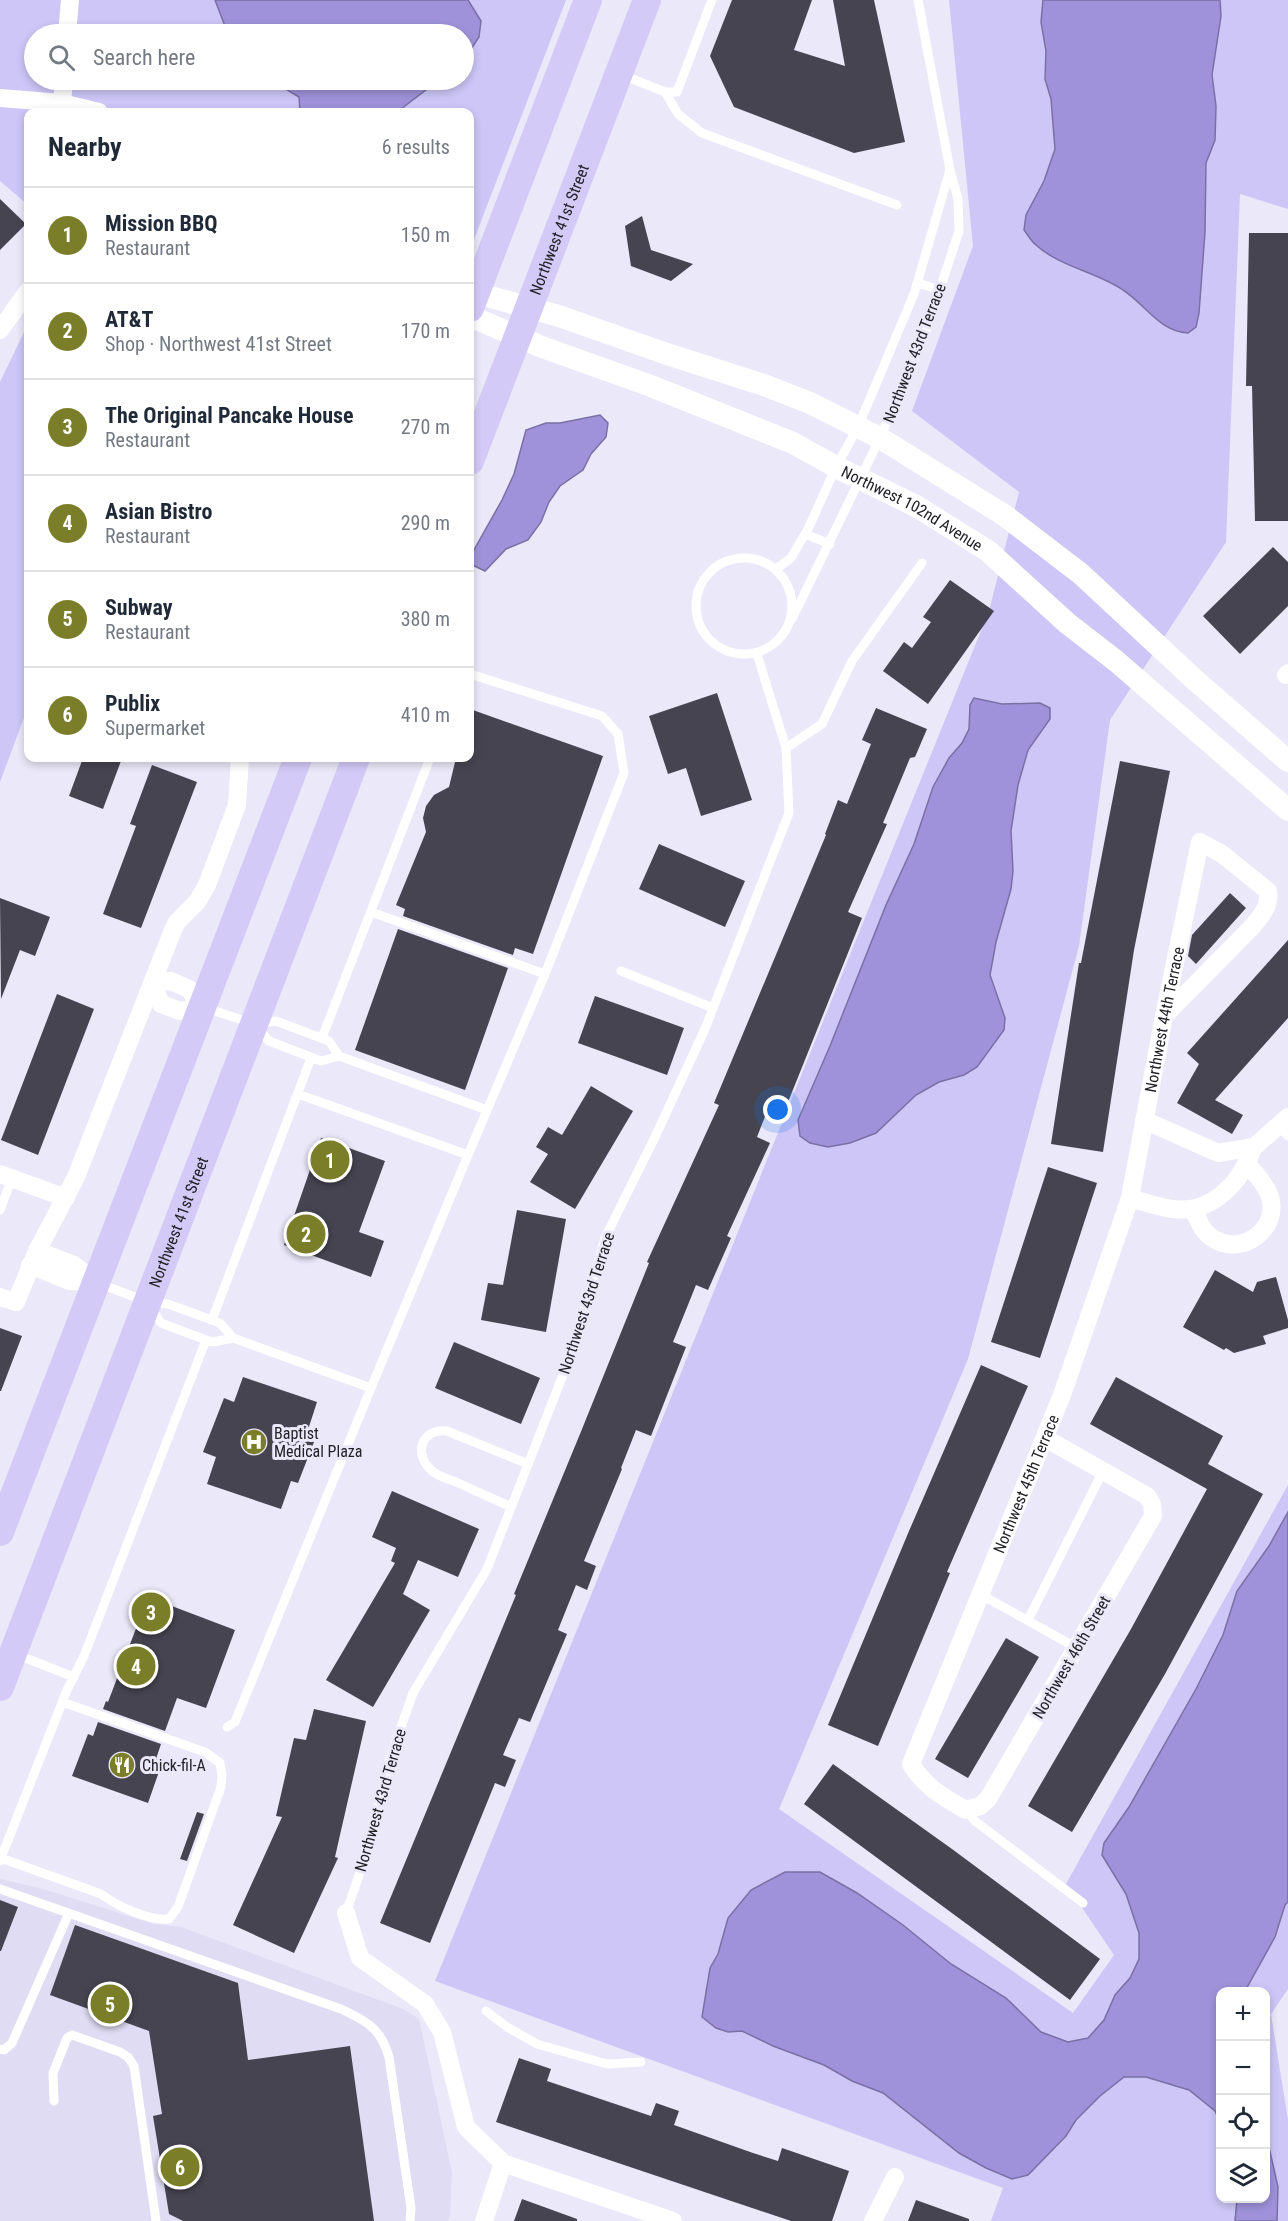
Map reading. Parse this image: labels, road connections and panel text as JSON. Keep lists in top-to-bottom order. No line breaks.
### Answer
{"streets":{"main road":["Northwest 41st Street"],"street":["Northwest 102nd Avenue","Northwest 44th Terrace","Northwest 45th Terrace","Northwest 46th Street"],"lane":["Northwest 43rd Terrace"]},"crossings":[["Northwest 41st Street","Northwest 102nd Avenue"],["Northwest 43rd Terrace","Northwest 102nd Avenue"],["Northwest 44th Terrace","Northwest 45th Terrace"],["Northwest 45th Terrace","Northwest 46th Street"]],"places":{"hospital":["Baptist Medical Plaza"],"restaurant":["Chick-fil-A"]},"page":{"search":"Search here","heading":["Nearby","6 results"],"list":[{"mark":"1","name":"Mission BBQ","note":"Restaurant","value":"150 m"},{"mark":"2","name":"AT&T","note":"Shop · Northwest 41st Street","value":"170 m"},{"mark":"3","name":"The Original Pancake House","note":"Restaurant","value":"270 m"},{"mark":"4","name":"Asian Bistro","note":"Restaurant","value":"290 m"},{"mark":"5","name":"Subway","note":"Restaurant","value":"380 m"},{"mark":"6","name":"Publix","note":"Supermarket","value":"410 m"}],"pins":["1","2","3","4","5","6"],"map_buttons":["+","−"]}}
